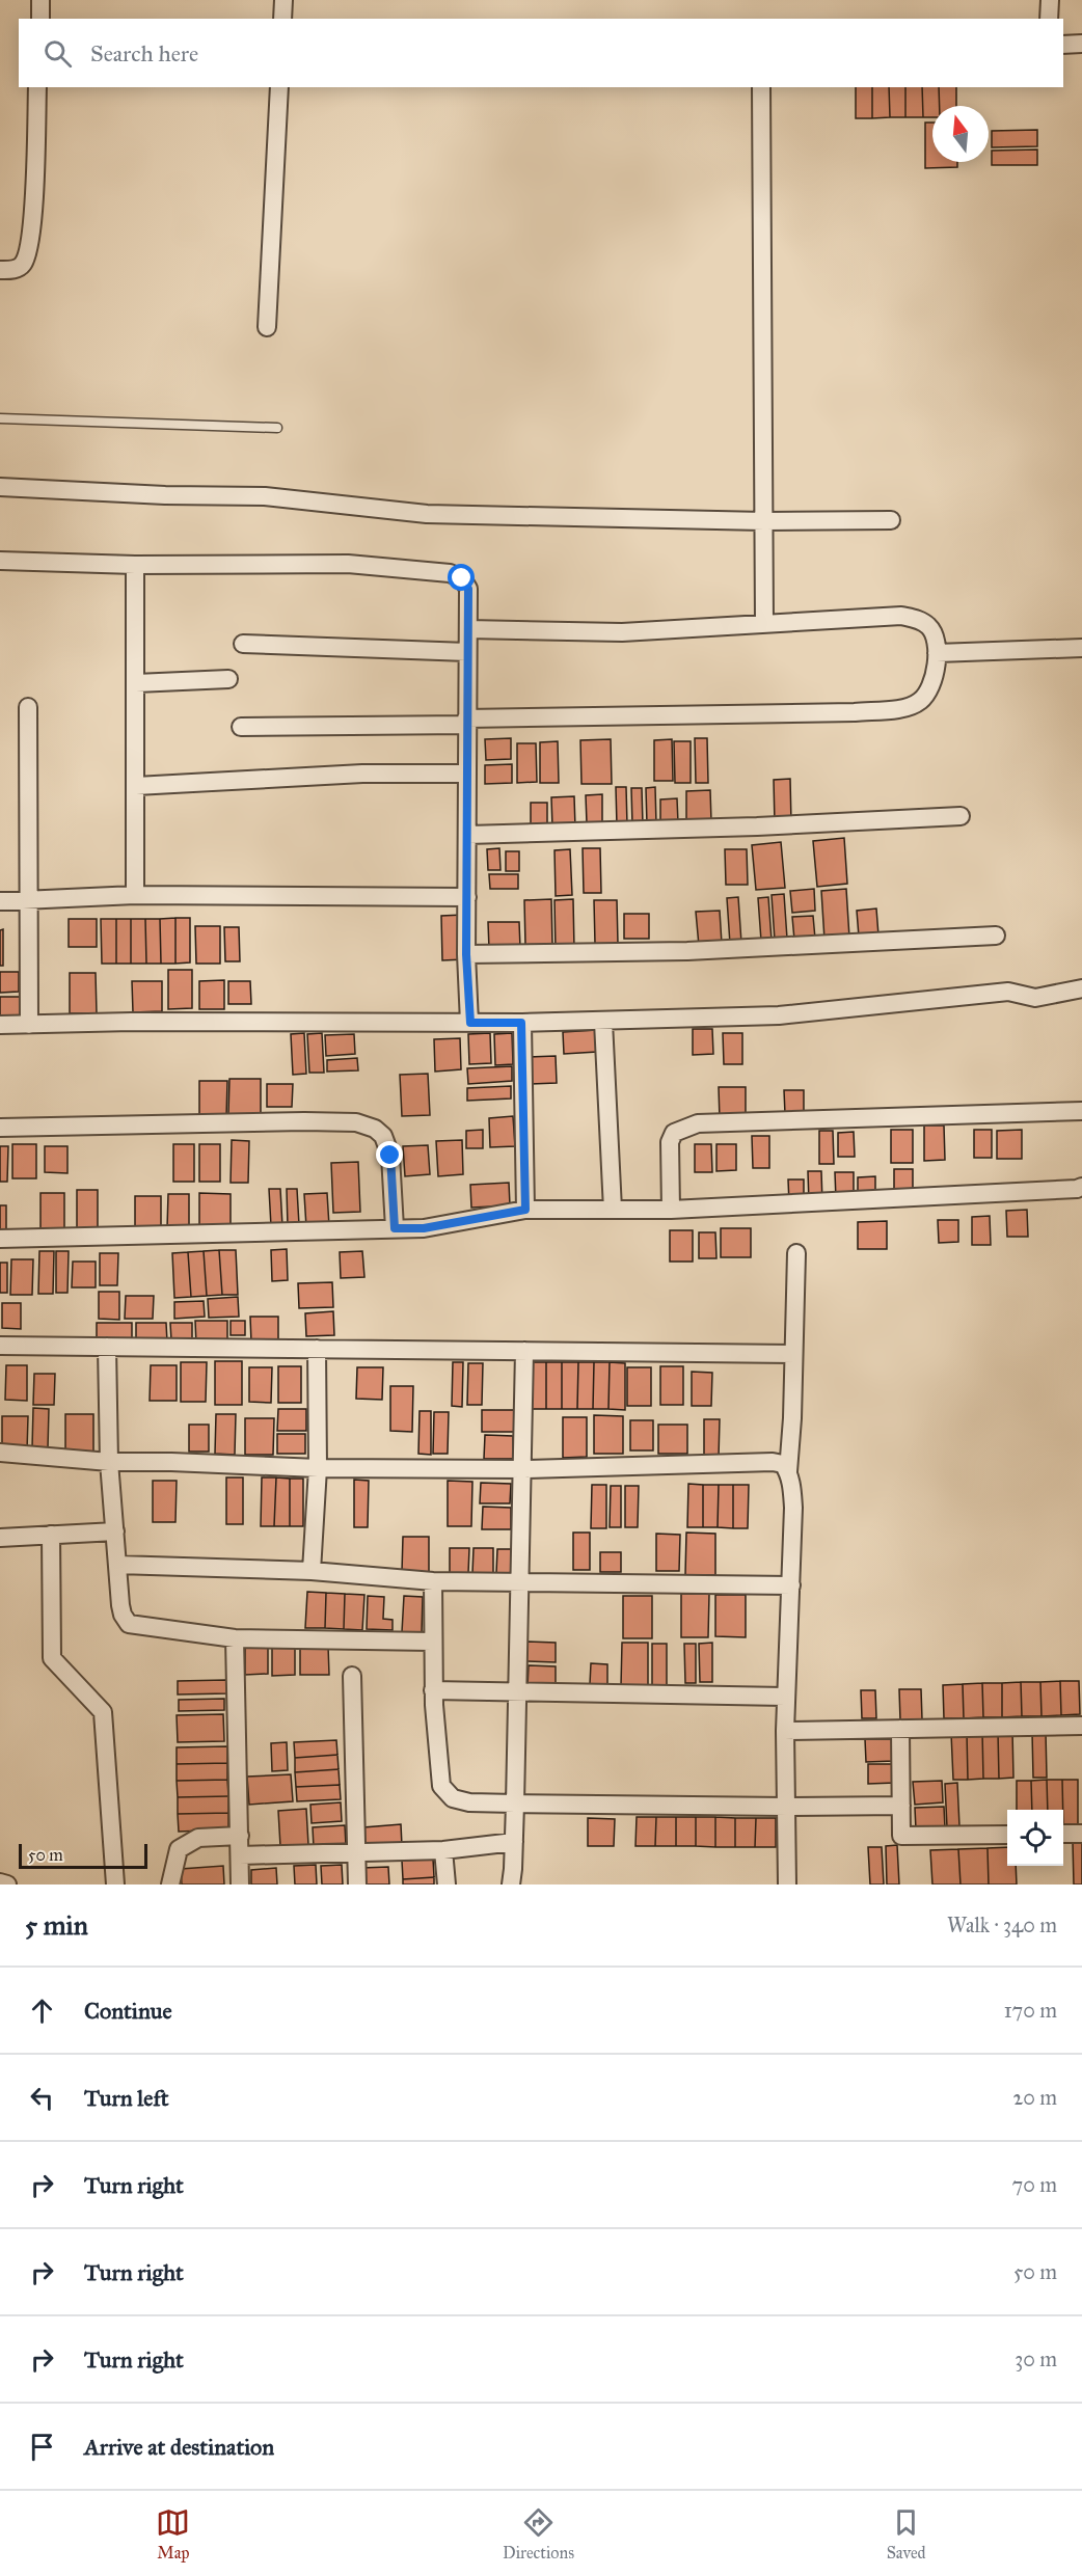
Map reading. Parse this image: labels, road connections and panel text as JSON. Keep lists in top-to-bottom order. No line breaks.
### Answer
{"scale_bar":"50 m","north":"top","page":{"search":"Search here","scale":"50 m","heading":["5 min","Walk · 340 m"],"list":[["Continue","170 m"],["Turn left","20 m"],["Turn right","70 m"],["Turn right","50 m"],["Turn right","30 m"],"Arrive at destination"],"nav":["Map","Directions","Saved"]}}
